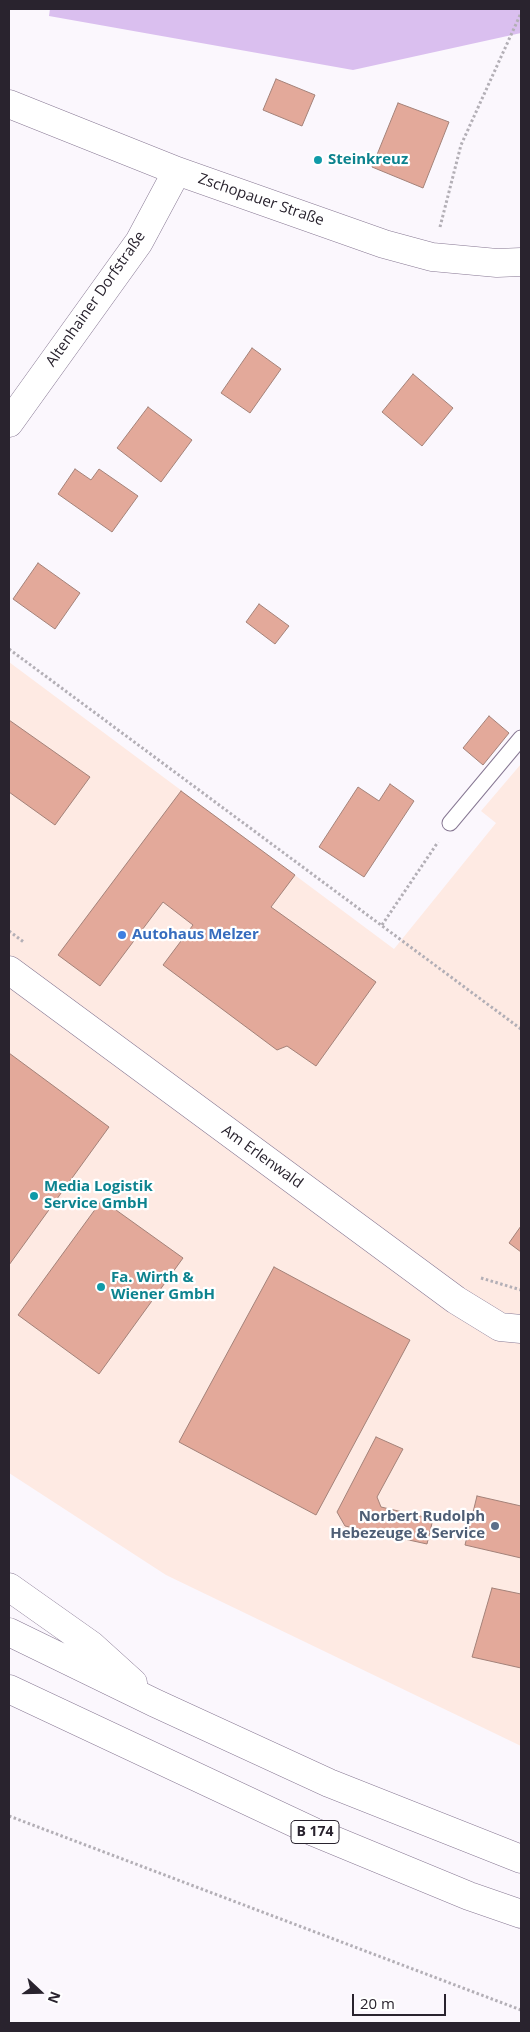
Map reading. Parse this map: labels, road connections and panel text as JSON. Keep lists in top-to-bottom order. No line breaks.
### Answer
{"streets":{"main road":["Zschopauer Straße","Altenhainer Dorfstraße","Am Erlenwald","B 174"]},"crossings":[["Zschopauer Straße","Altenhainer Dorfstraße"]],"places":["Steinkreuz","Autohaus Melzer","Media Logistik Service GmbH","Fa. Wirth & Wiener GmbH","Norbert Rudolph Hebezeuge & Service"],"scale_bar":"20 m","north":"right"}
